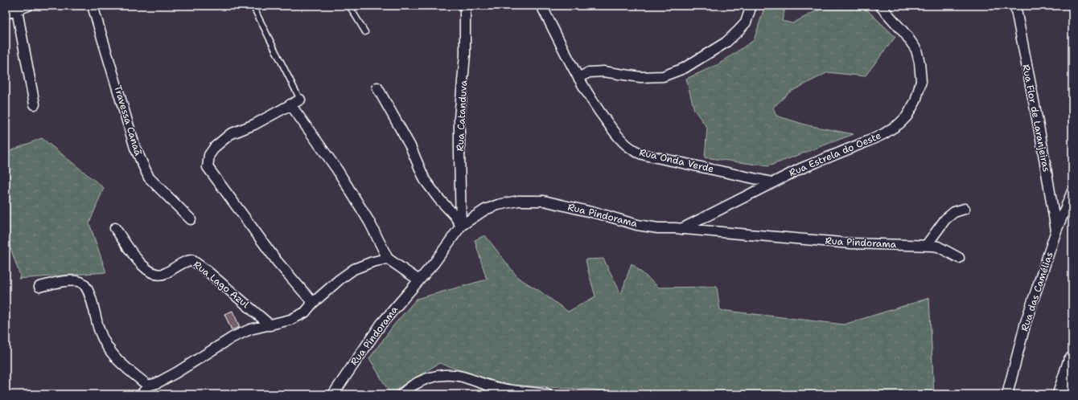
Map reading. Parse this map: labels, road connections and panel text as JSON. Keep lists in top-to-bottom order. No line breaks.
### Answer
{"streets":{"street":["Rua Catanduva","Rua Flor de Laranjeiras","Travessa Canaã","Rua Estrela do Oeste","Rua Onda Verde","Rua Pindorama","Rua Lago Azul","Rua das Camélias"]},"crossings":[["Rua Catanduva","Rua Pindorama"],["Rua Flor de Laranjeiras","Rua das Camélias"],["Rua Estrela do Oeste","Rua Onda Verde"],["Rua Estrela do Oeste","Rua Pindorama"]]}
